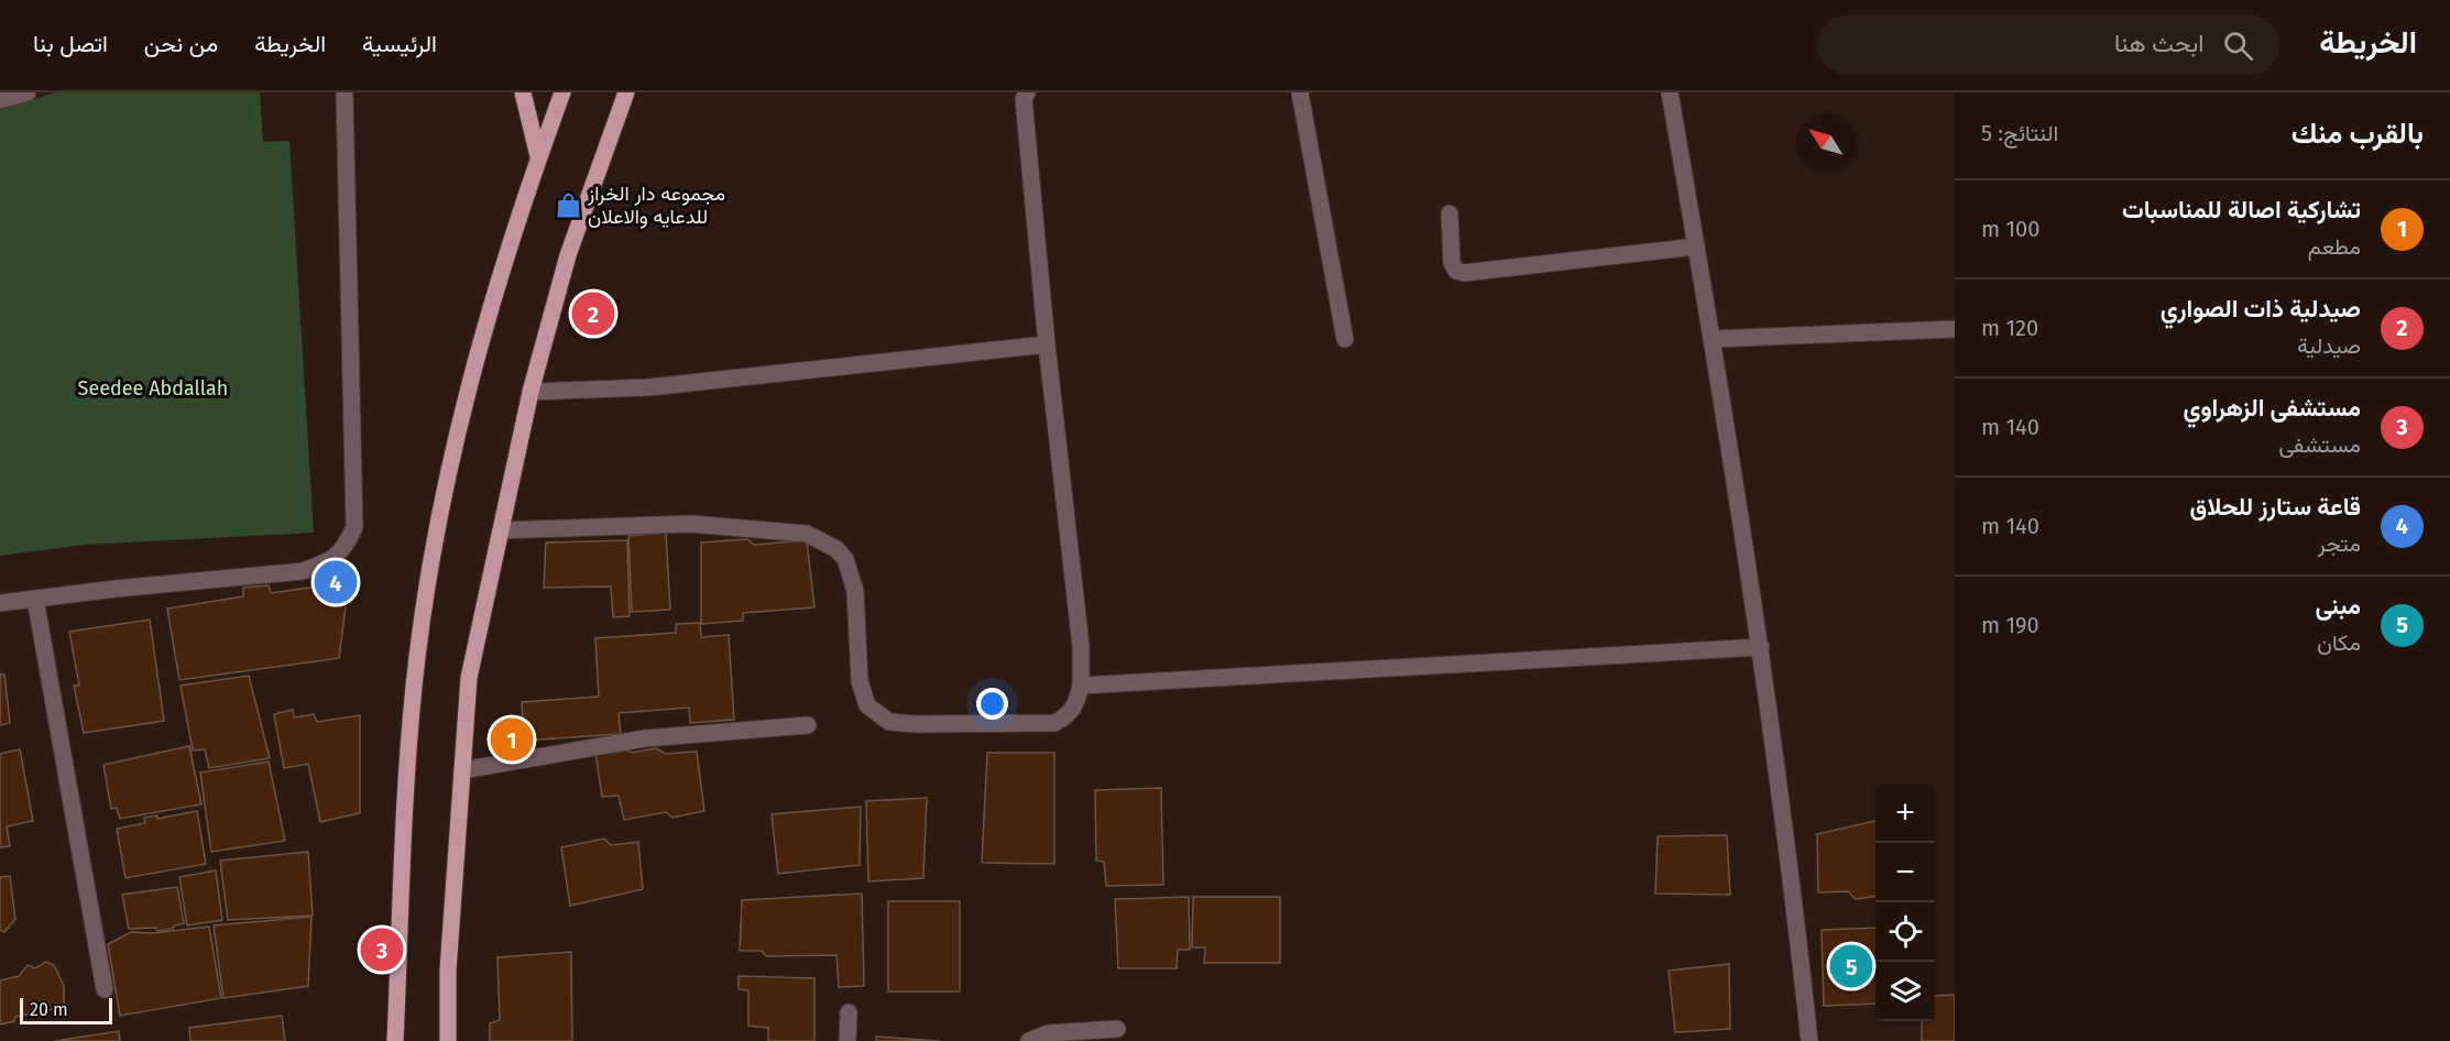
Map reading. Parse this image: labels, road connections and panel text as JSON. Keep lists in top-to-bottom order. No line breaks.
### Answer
{"parks":["Seedee Abdallah"],"places":{"shop":["مجموعه دار الخراز للدعايه والاعلان"]},"scale_bar":"20 m","north":"top left","page":{"header":"الخريطة","search":"ابحث هنا","nav":["الرئيسية","الخريطة","من نحن","اتصل بنا"],"heading":["بالقرب منك","النتائج: 5"],"list":[{"mark":"1","name":"تشاركية اصالة للمناسبات","note":"مطعم","value":"100 m"},{"mark":"2","name":"صيدلية ذات الصواري","note":"صيدلية","value":"120 m"},{"mark":"3","name":"مستشفى الزهراوي","note":"مستشفى","value":"140 m"},{"mark":"4","name":"قاعة ستارز للحلاق","note":"متجر","value":"140 m"},{"mark":"5","name":"مبنى","note":"مكان","value":"190 m"}],"pins":["2","4","1","3","5"],"map_buttons":["+","−"],"scale":"20 m"}}
